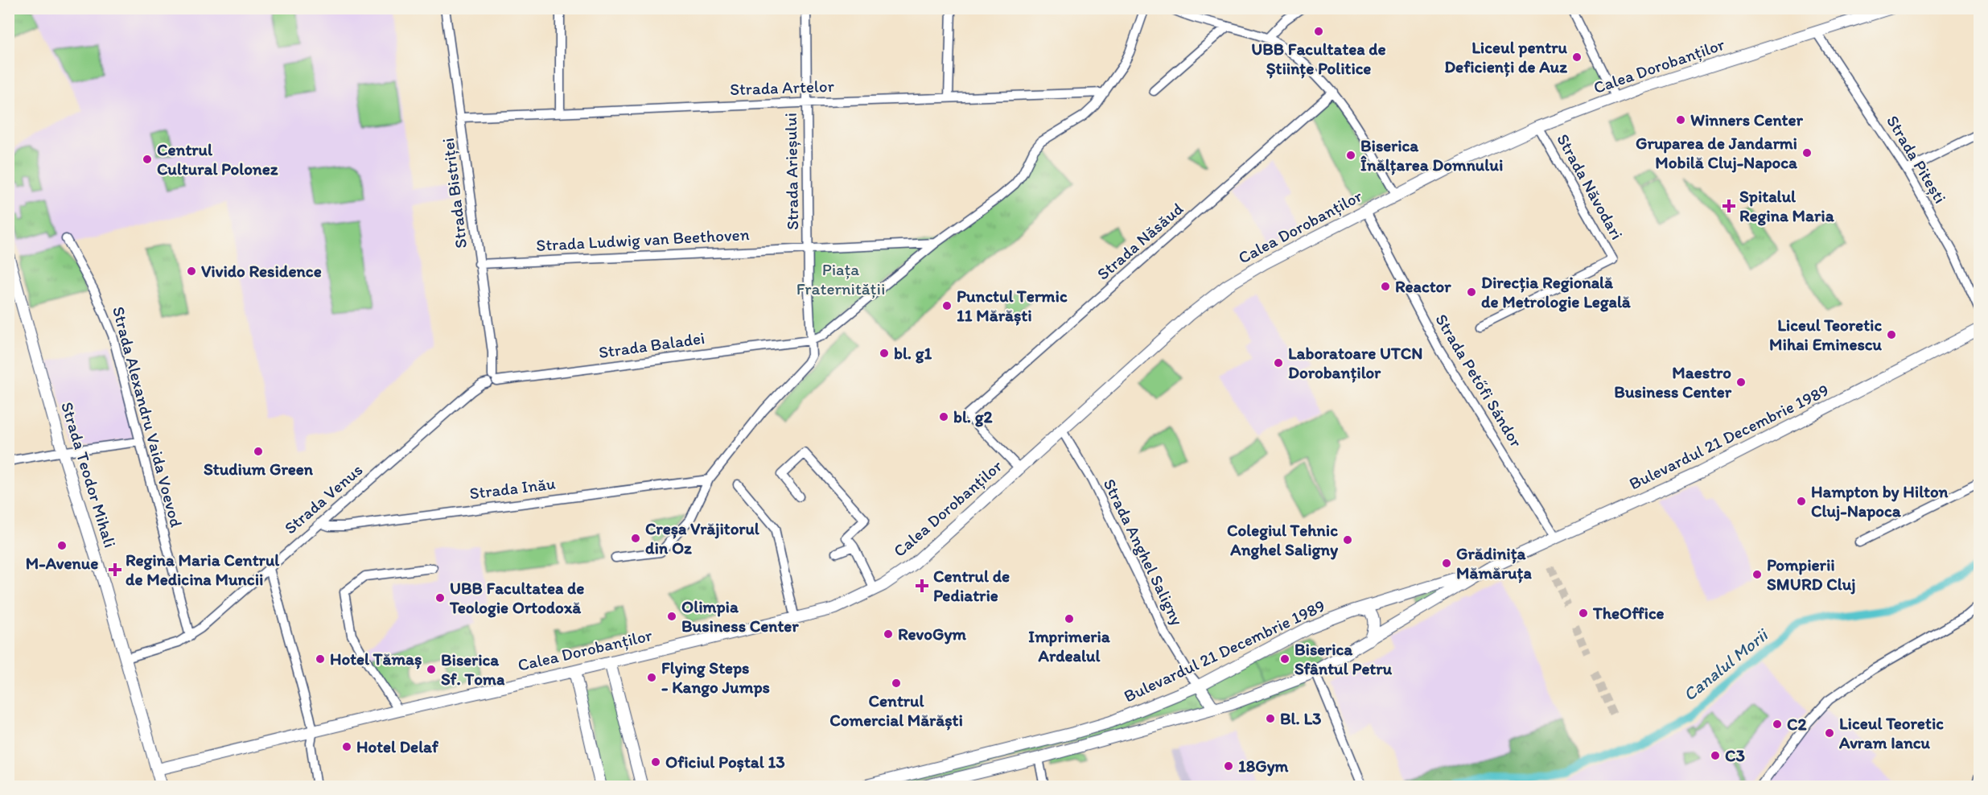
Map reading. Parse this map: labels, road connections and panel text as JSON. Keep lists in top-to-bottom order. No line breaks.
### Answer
{"streets":{"main road":["Calea Dorobanților","Bulevardul 21 Decembrie 1989","Strada Teodor Mihali"],"street":["Strada Artelor","Strada Pitești","Strada Arieșului","Strada Năvodari","Strada Bistriței","Strada Ludwig van Beethoven","Strada Năsăud","Strada Baladei","Strada Petőfi Sándor","Strada Alexandru Vaida Voevod","Strada Inău","Strada Venus","Strada Anghel Saligny"]},"crossings":[["Calea Dorobanților","Strada Pitești"],["Calea Dorobanților","Strada Năvodari"],["Calea Dorobanților","Strada Năsăud"],["Calea Dorobanților","Strada Petőfi Sándor"],["Calea Dorobanților","Strada Teodor Mihali"],["Calea Dorobanților","Strada Anghel Saligny"],["Strada Artelor","Strada Arieșului"],["Strada Artelor","Strada Bistriței"],["Strada Arieșului","Strada Ludwig van Beethoven"],["Strada Bistriței","Strada Ludwig van Beethoven"],["Strada Bistriței","Strada Baladei"],["Strada Bistriței","Strada Venus"],["Strada Baladei","Strada Venus"],["Strada Petőfi Sándor","Bulevardul 21 Decembrie 1989"],["Strada Alexandru Vaida Voevod","Strada Venus"],["Bulevardul 21 Decembrie 1989","Strada Anghel Saligny"],["Strada Teodor Mihali","Strada Venus"],["Strada Inău","Strada Venus"]],"water":["Canalul Morii"],"parks":["Piața Fraternității"],"places":{"other":["UBB Facultatea de Științe Politice","Liceul pentru Deficienți de Auz","Winners Center","Gruparea de Jandarmi Mobilă Cluj-Napoca","Biserica Înălțarea Domnului","Centrul Cultural Polonez","Vivido Residence","Reactor","Direcția Regională de Metrologie Legală","Punctul Termic 11 Mărăști","Liceul Teoretic Mihai Eminescu","bl. g1","Laboratoare UTCN Dorobanților","Maestro Business Center","bl. g2","Studium Green","Hampton by Hilton Cluj-Napoca","Creșa Vrăjitorul din Oz","Colegiul Tehnic Anghel Saligny","M-Avenue","Grădinița Mămăruța","Pompierii SMURD Cluj","UBB Facultatea de Teologie Ortodoxă","TheOffice","Olimpia Business Center","Imprimeria Ardealul","RevoGym","Hotel Tămaș","Biserica Sfântul Petru","Biserica Sf. Toma","Flying Steps - Kango Jumps","Centrul Comercial Mărăști","Bl. L3","C2","Liceul Teoretic Avram Iancu","Hotel Delaf","C3","Oficiul Poștal 13","18Gym"],"health":["Spitalul Regina Maria","Regina Maria Centrul de Medicina Muncii","Centrul de Pediatrie"]}}
